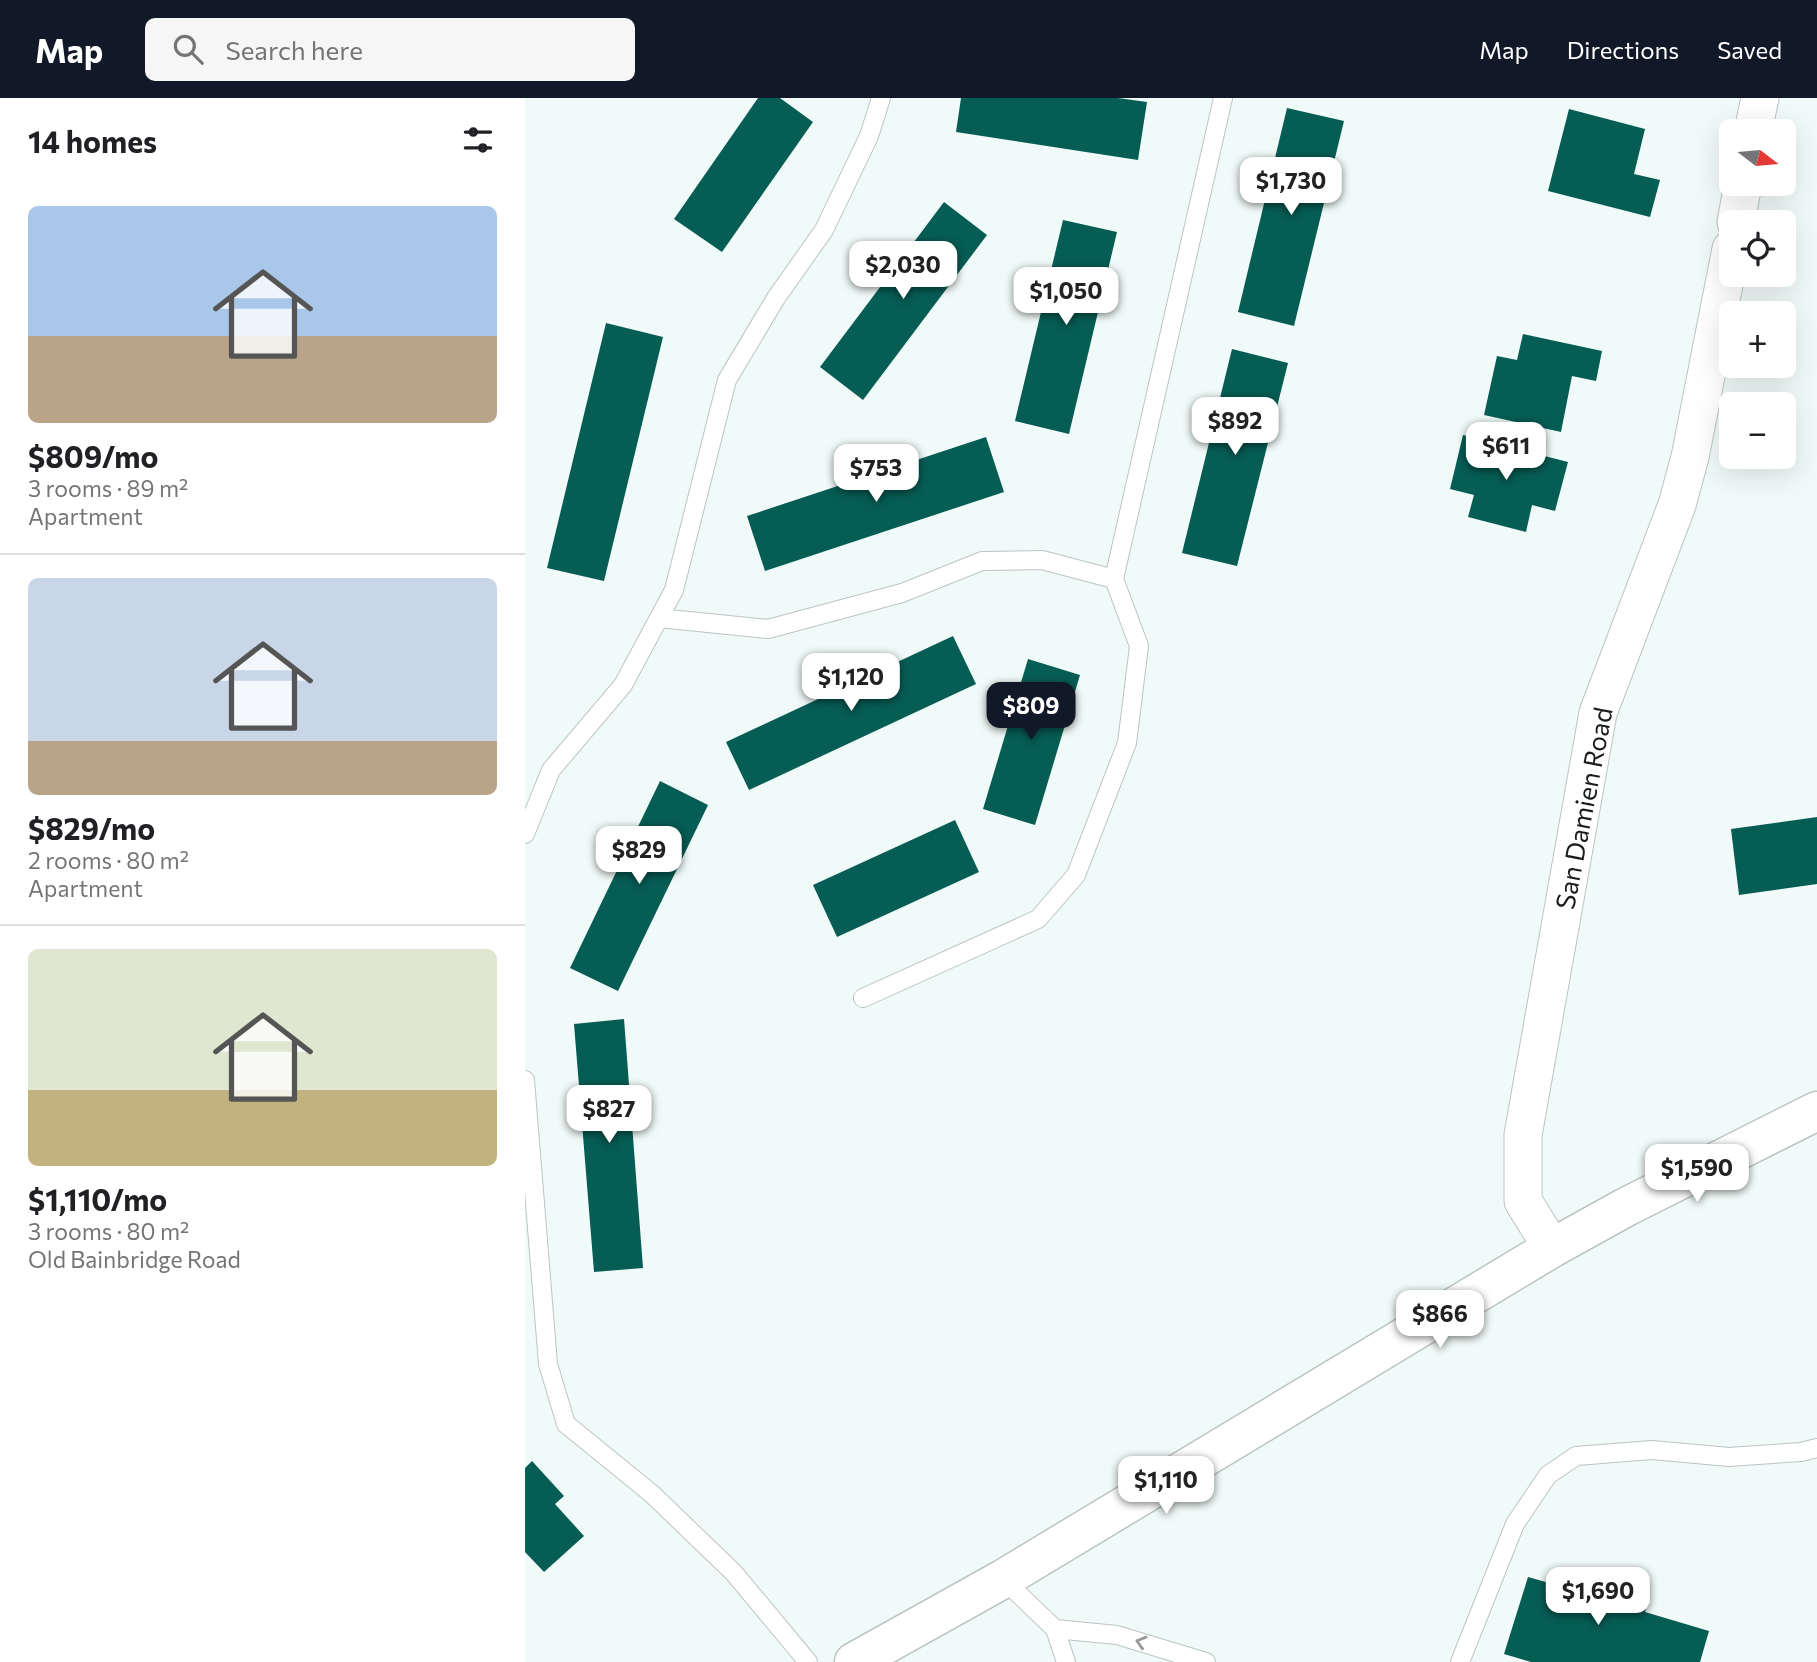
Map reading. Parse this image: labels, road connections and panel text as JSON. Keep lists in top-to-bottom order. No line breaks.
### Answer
{"streets":{"street":["San Damien Road"]},"north":"right","page":{"header":"Map","search":"Search here","nav":["Map","Directions","Saved"],"heading":"14 homes","map_buttons":["+","−"],"price":["$1,730","$2,030","$1,050","$892","$611","$753","$1,120","$809","$829","$827","$1,590","$866","$1,110","$1,690"],"list":[{"name":"$809/mo","note":"3 rooms · 89 m² · Apartment"},{"name":"$829/mo","note":"2 rooms · 80 m² · Apartment"},{"name":"$1,110/mo","note":"3 rooms · 80 m² · Old Bainbridge Road"}]}}
